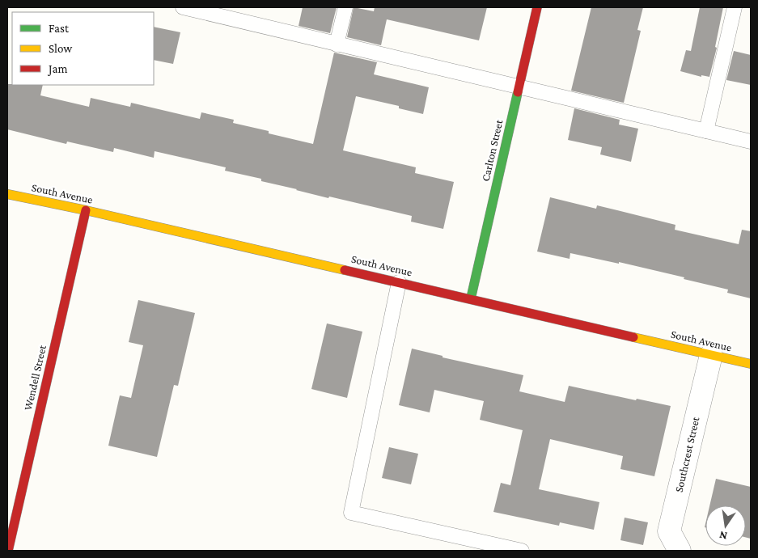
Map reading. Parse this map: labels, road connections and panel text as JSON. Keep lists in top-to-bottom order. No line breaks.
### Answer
{"streets":{"street":["Carlton Street","South Avenue","Wendell Street","Southcrest Street"]},"crossings":[["Carlton Street","South Avenue"],["South Avenue","Wendell Street"],["South Avenue","Southcrest Street"]],"legend":["Fast","Slow","Jam"],"north":"bottom"}
